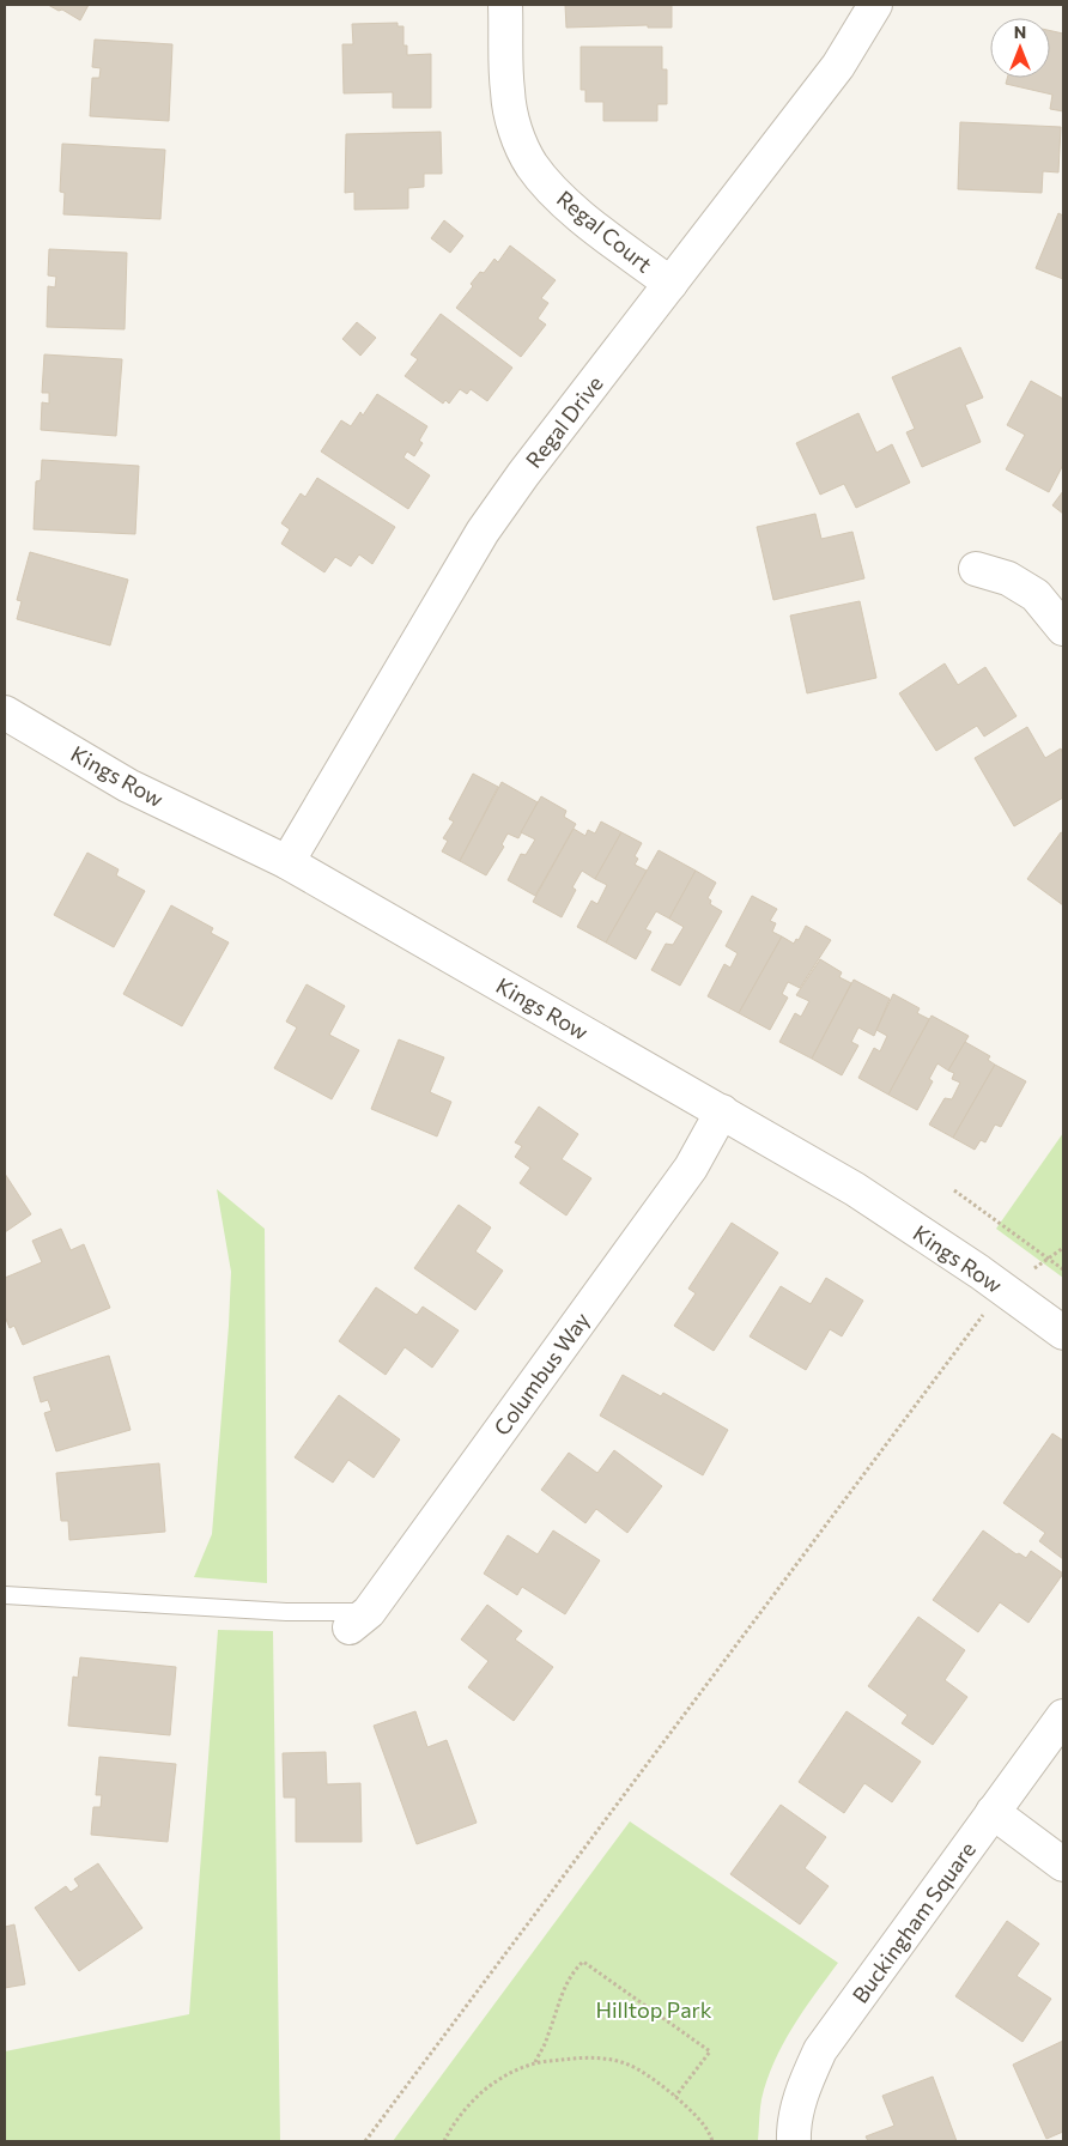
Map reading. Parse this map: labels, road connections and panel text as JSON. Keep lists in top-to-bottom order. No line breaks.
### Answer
{"streets":{"street":["Regal Court","Regal Drive","Kings Row","Columbus Way","Buckingham Square"]},"crossings":[["Regal Court","Regal Drive"],["Regal Drive","Kings Row"],["Kings Row","Columbus Way"]],"parks":["Hilltop Park"],"north":"top"}
